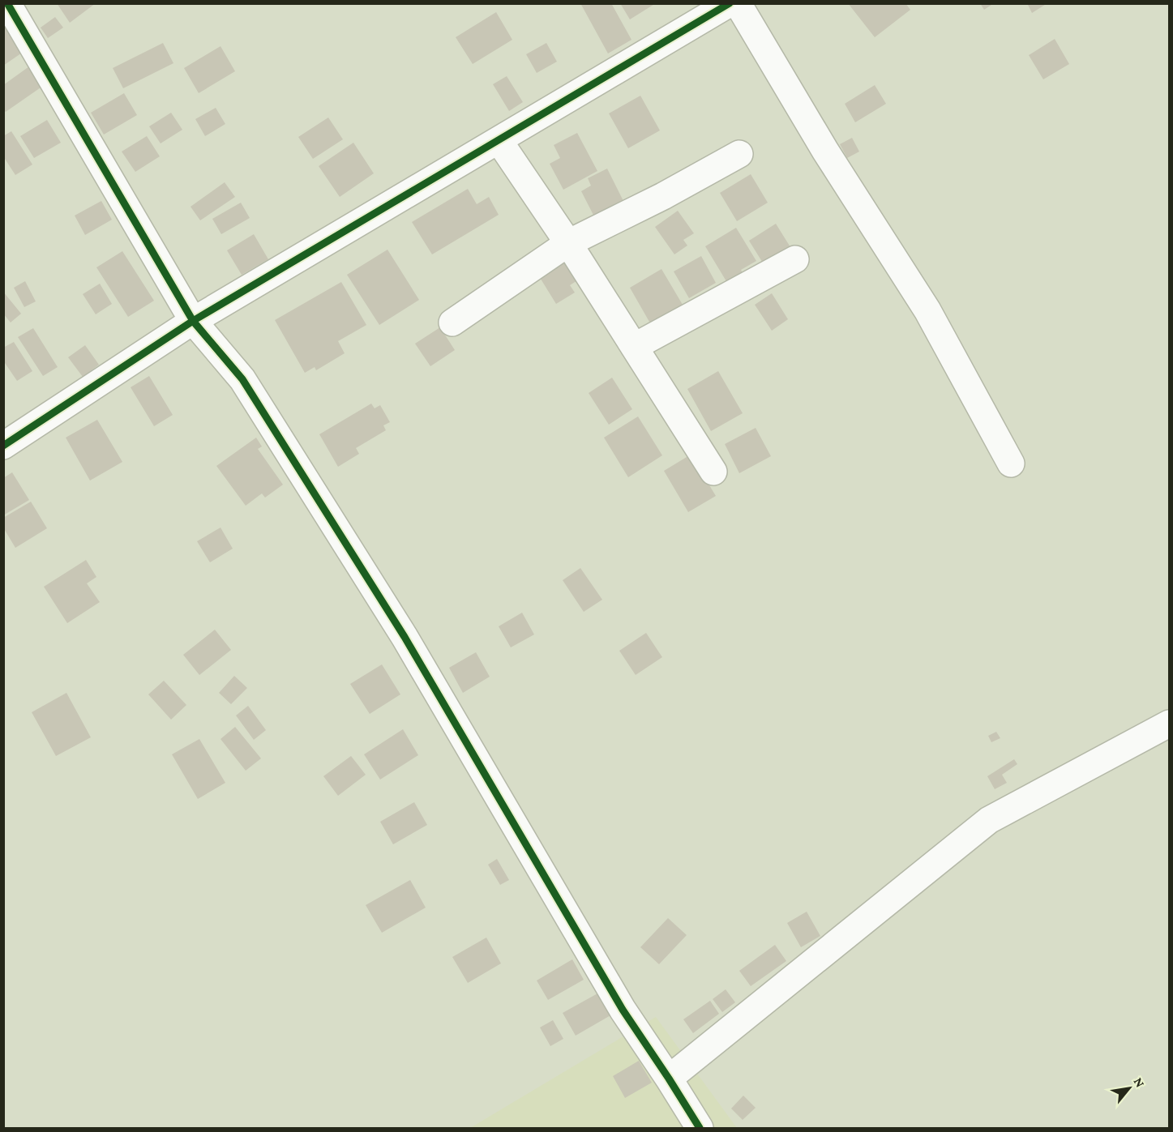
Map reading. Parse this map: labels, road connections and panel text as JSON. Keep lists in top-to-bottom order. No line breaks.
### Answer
{"north":"top right"}
